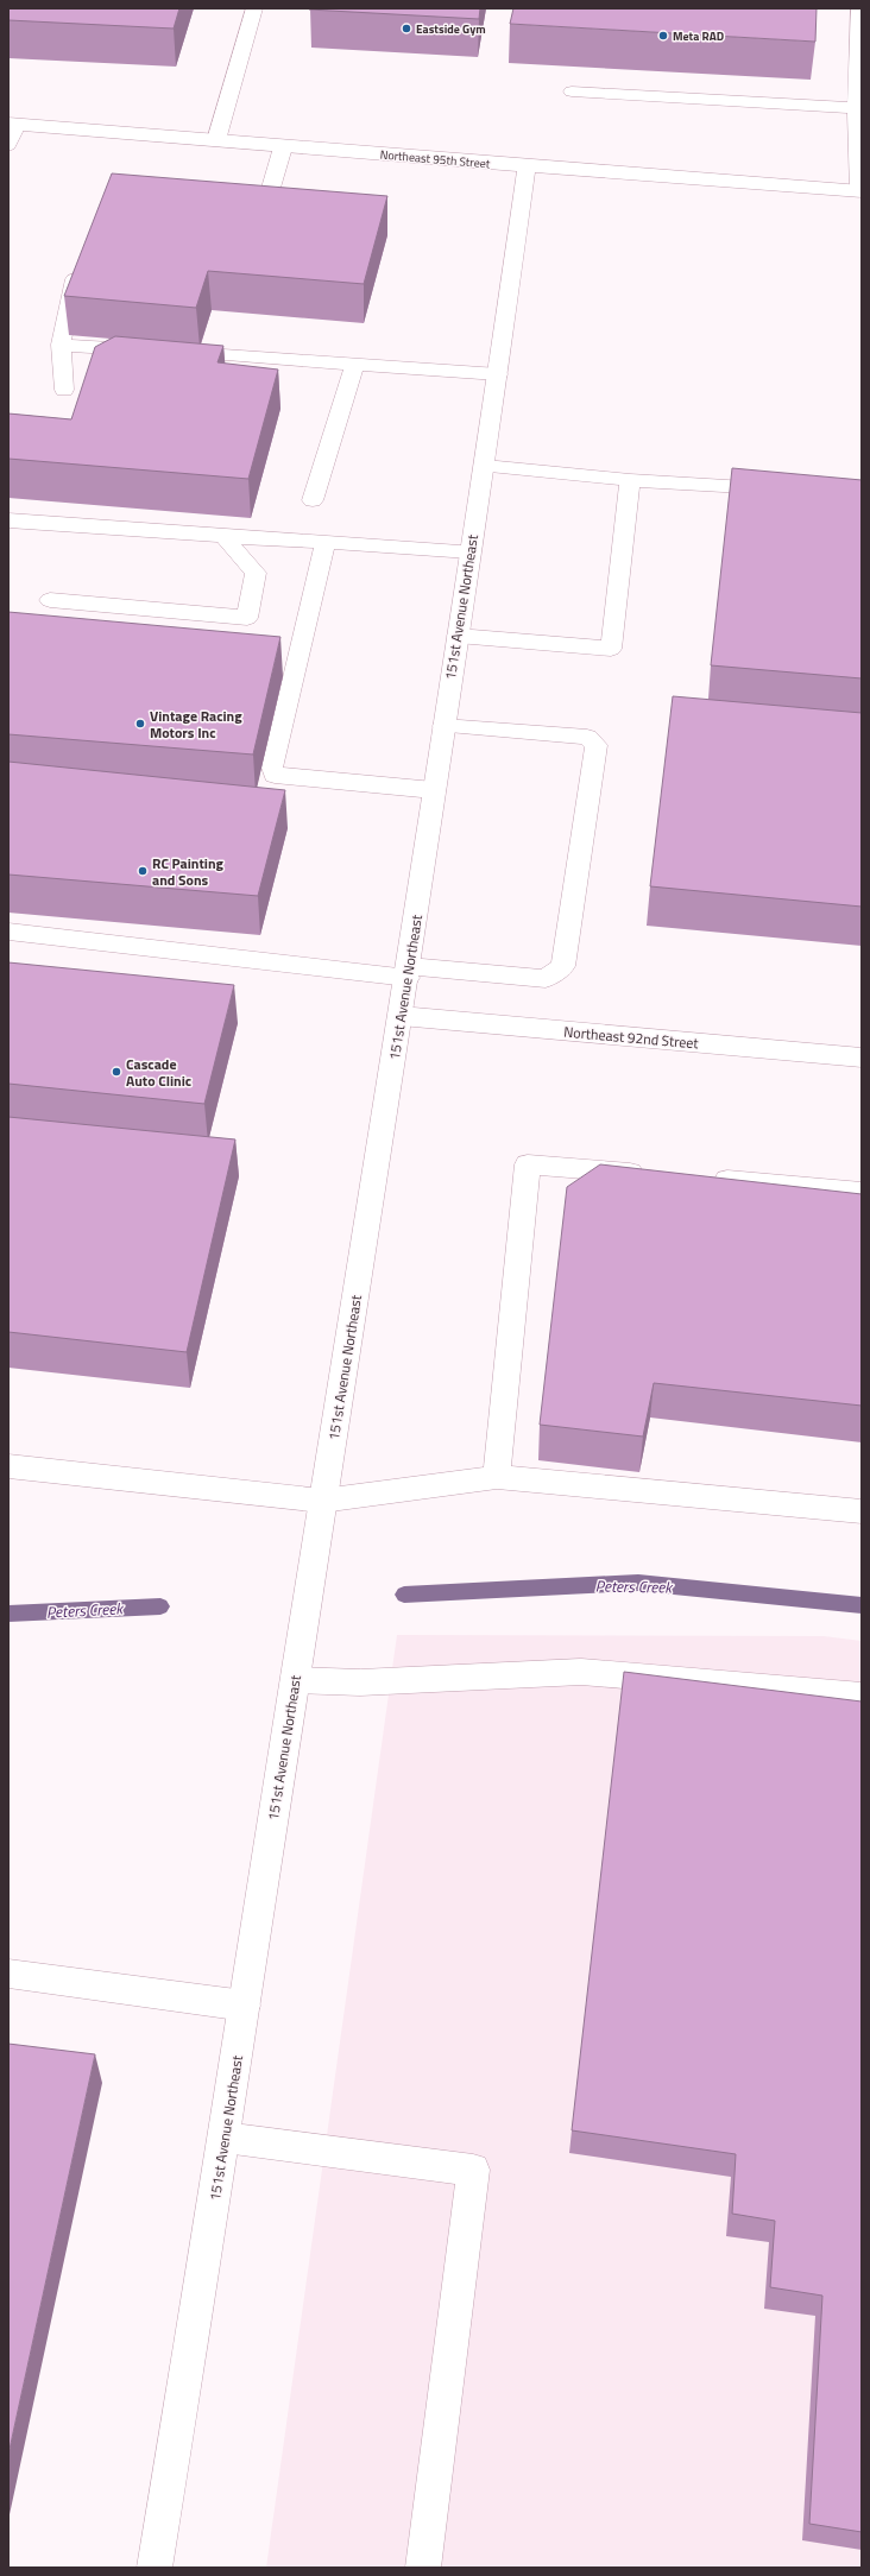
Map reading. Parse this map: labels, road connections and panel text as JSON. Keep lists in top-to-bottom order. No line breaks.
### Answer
{"streets":{"street":["Northeast 95th Street","151st Avenue Northeast","Northeast 92nd Street"]},"crossings":[["Northeast 95th Street","151st Avenue Northeast"],["151st Avenue Northeast","Northeast 92nd Street"]],"water":["Peters Creek"],"places":["Eastside Gym","Meta RAD","Vintage Racing Motors Inc","RC Painting and Sons","Cascade Auto Clinic"]}
